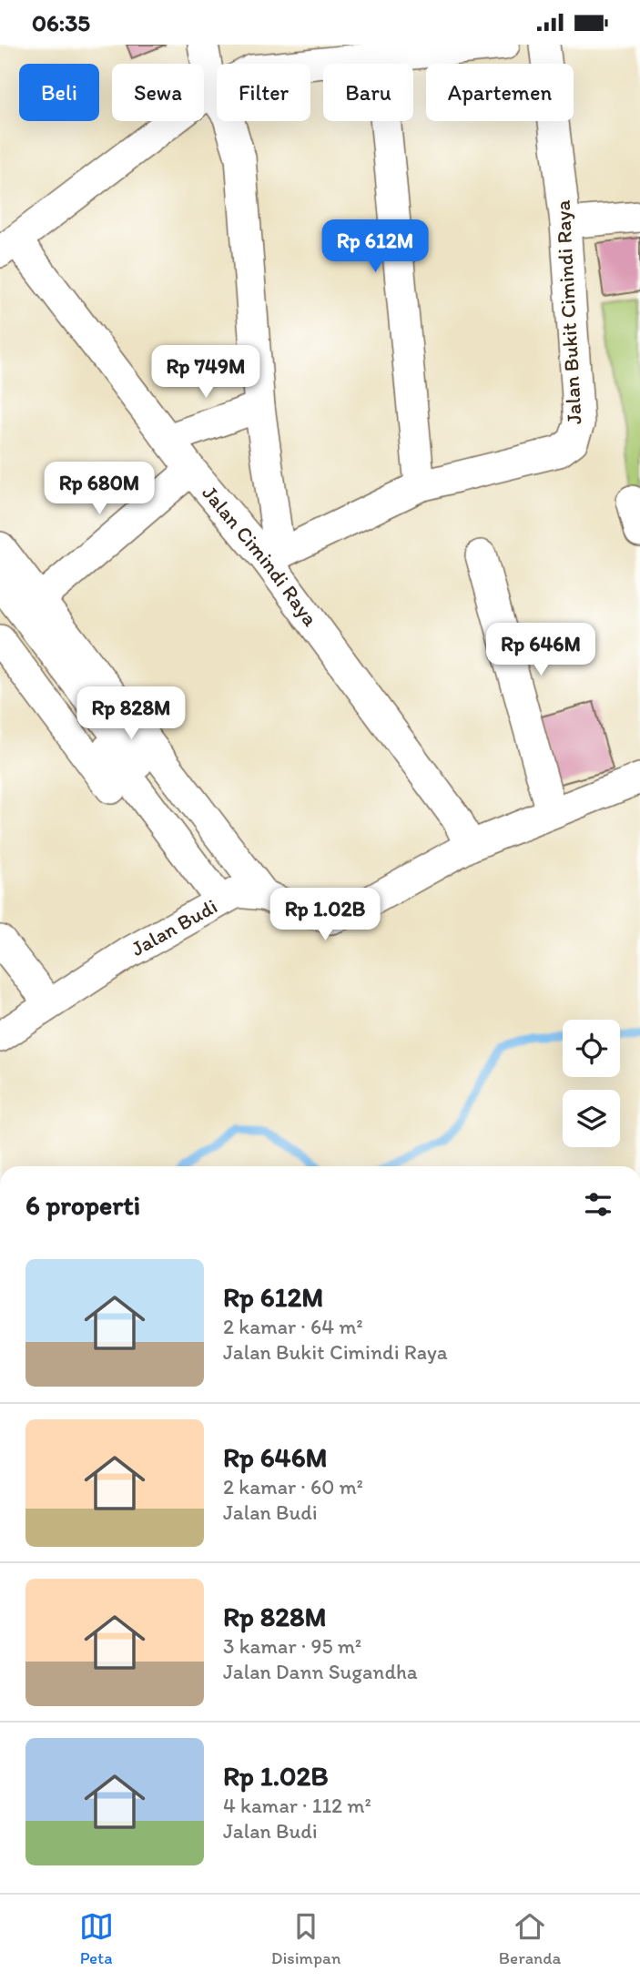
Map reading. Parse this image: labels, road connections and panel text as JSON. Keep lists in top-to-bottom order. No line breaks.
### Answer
{"streets":{"street":["Jalan Bukit Cimindi Raya","Jalan Cimindi Raya","Jalan Budi"]},"crossings":[["Jalan Bukit Cimindi Raya","Jalan Cimindi Raya"]],"page":{"status":"06:35","chip":["Beli","Sewa","Filter","Baru","Apartemen"],"price":["Rp 612M","Rp 749M","Rp 680M","Rp 646M","Rp 828M","Rp 1.02B"],"heading":"6 properti","list":[{"name":"Rp 612M","note":"2 kamar · 64 m² · Jalan Bukit Cimindi Raya"},{"name":"Rp 646M","note":"2 kamar · 60 m² · Jalan Budi"},{"name":"Rp 828M","note":"3 kamar · 95 m² · Jalan Dann Sugandha"},{"name":"Rp 1.02B","note":"4 kamar · 112 m² · Jalan Budi"}],"tabs":["Peta","Disimpan","Beranda"]}}
